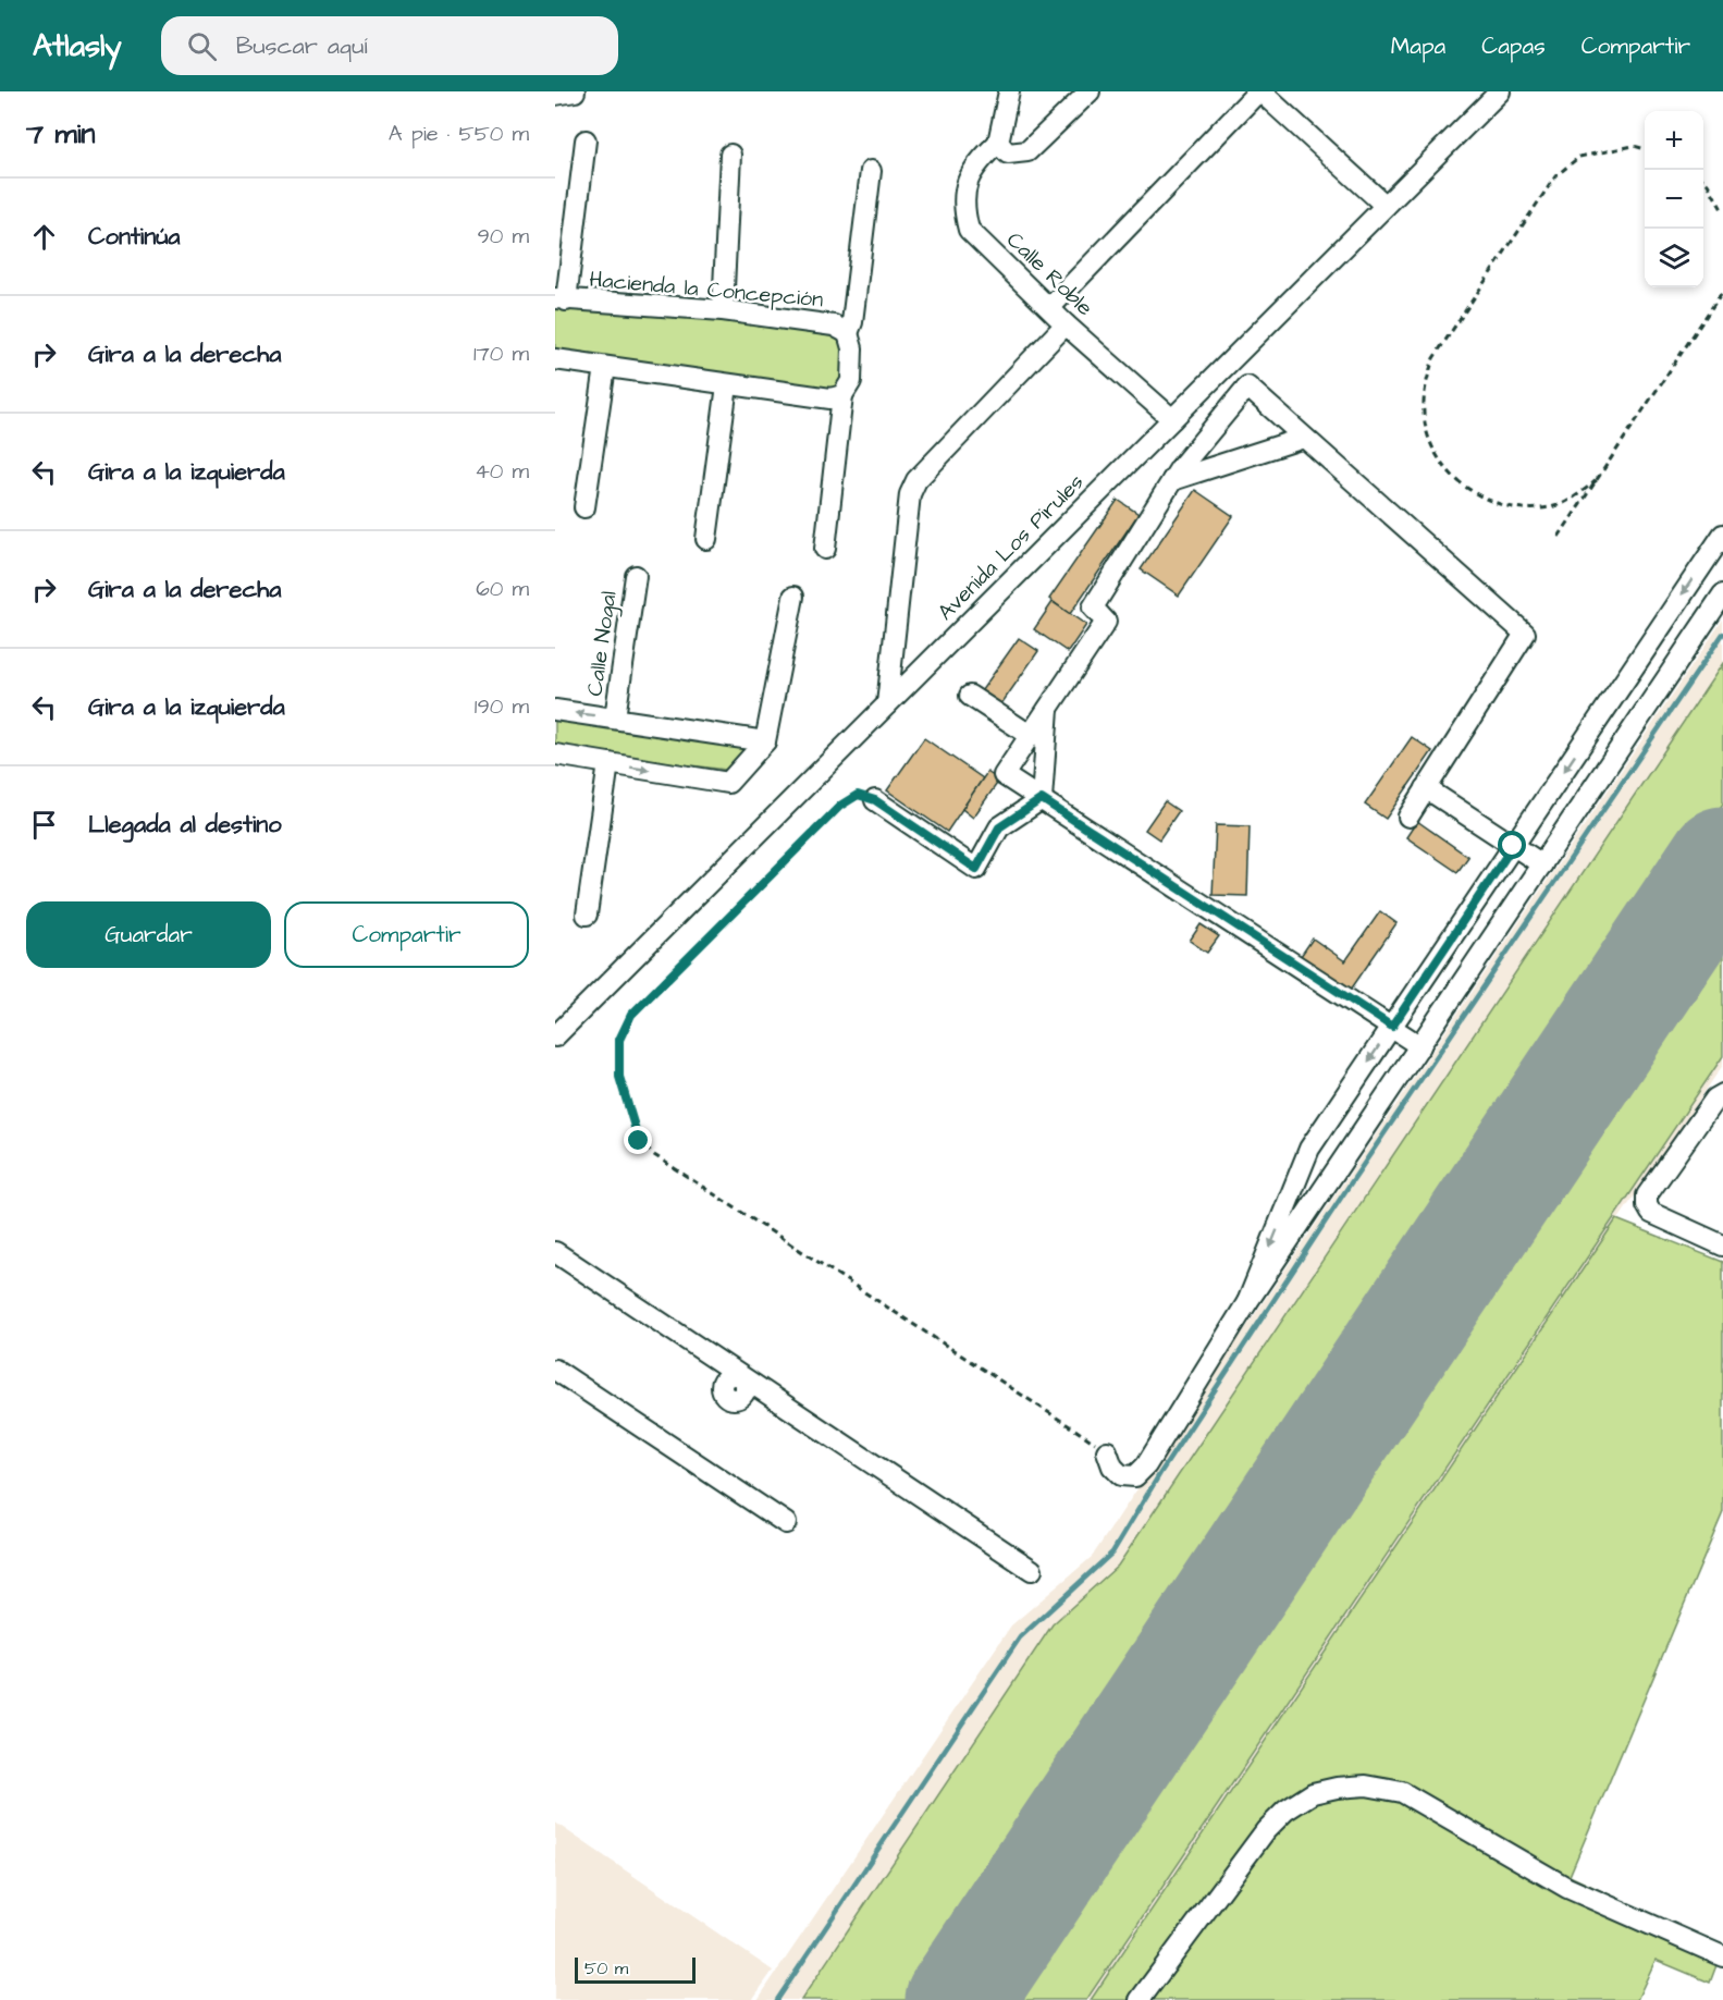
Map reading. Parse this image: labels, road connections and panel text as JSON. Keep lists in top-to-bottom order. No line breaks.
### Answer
{"streets":{"street":["Calle Roble","Hacienda la Concepción","Avenida Los Pirules","Calle Nogal"]},"crossings":[["Calle Roble","Avenida Los Pirules"]],"scale_bar":"50 m","page":{"header":"Atlasly","search":"Buscar aquí","nav":["Mapa","Capas","Compartir"],"heading":["7 min","A pie · 550 m"],"map_buttons":["+","−"],"list":[["Continúa","90 m"],["Gira a la derecha","170 m"],["Gira a la izquierda","40 m"],["Gira a la derecha","60 m"],["Gira a la izquierda","190 m"],"Llegada al destino"],"buttons":["Guardar","Compartir"],"scale":"50 m"}}
